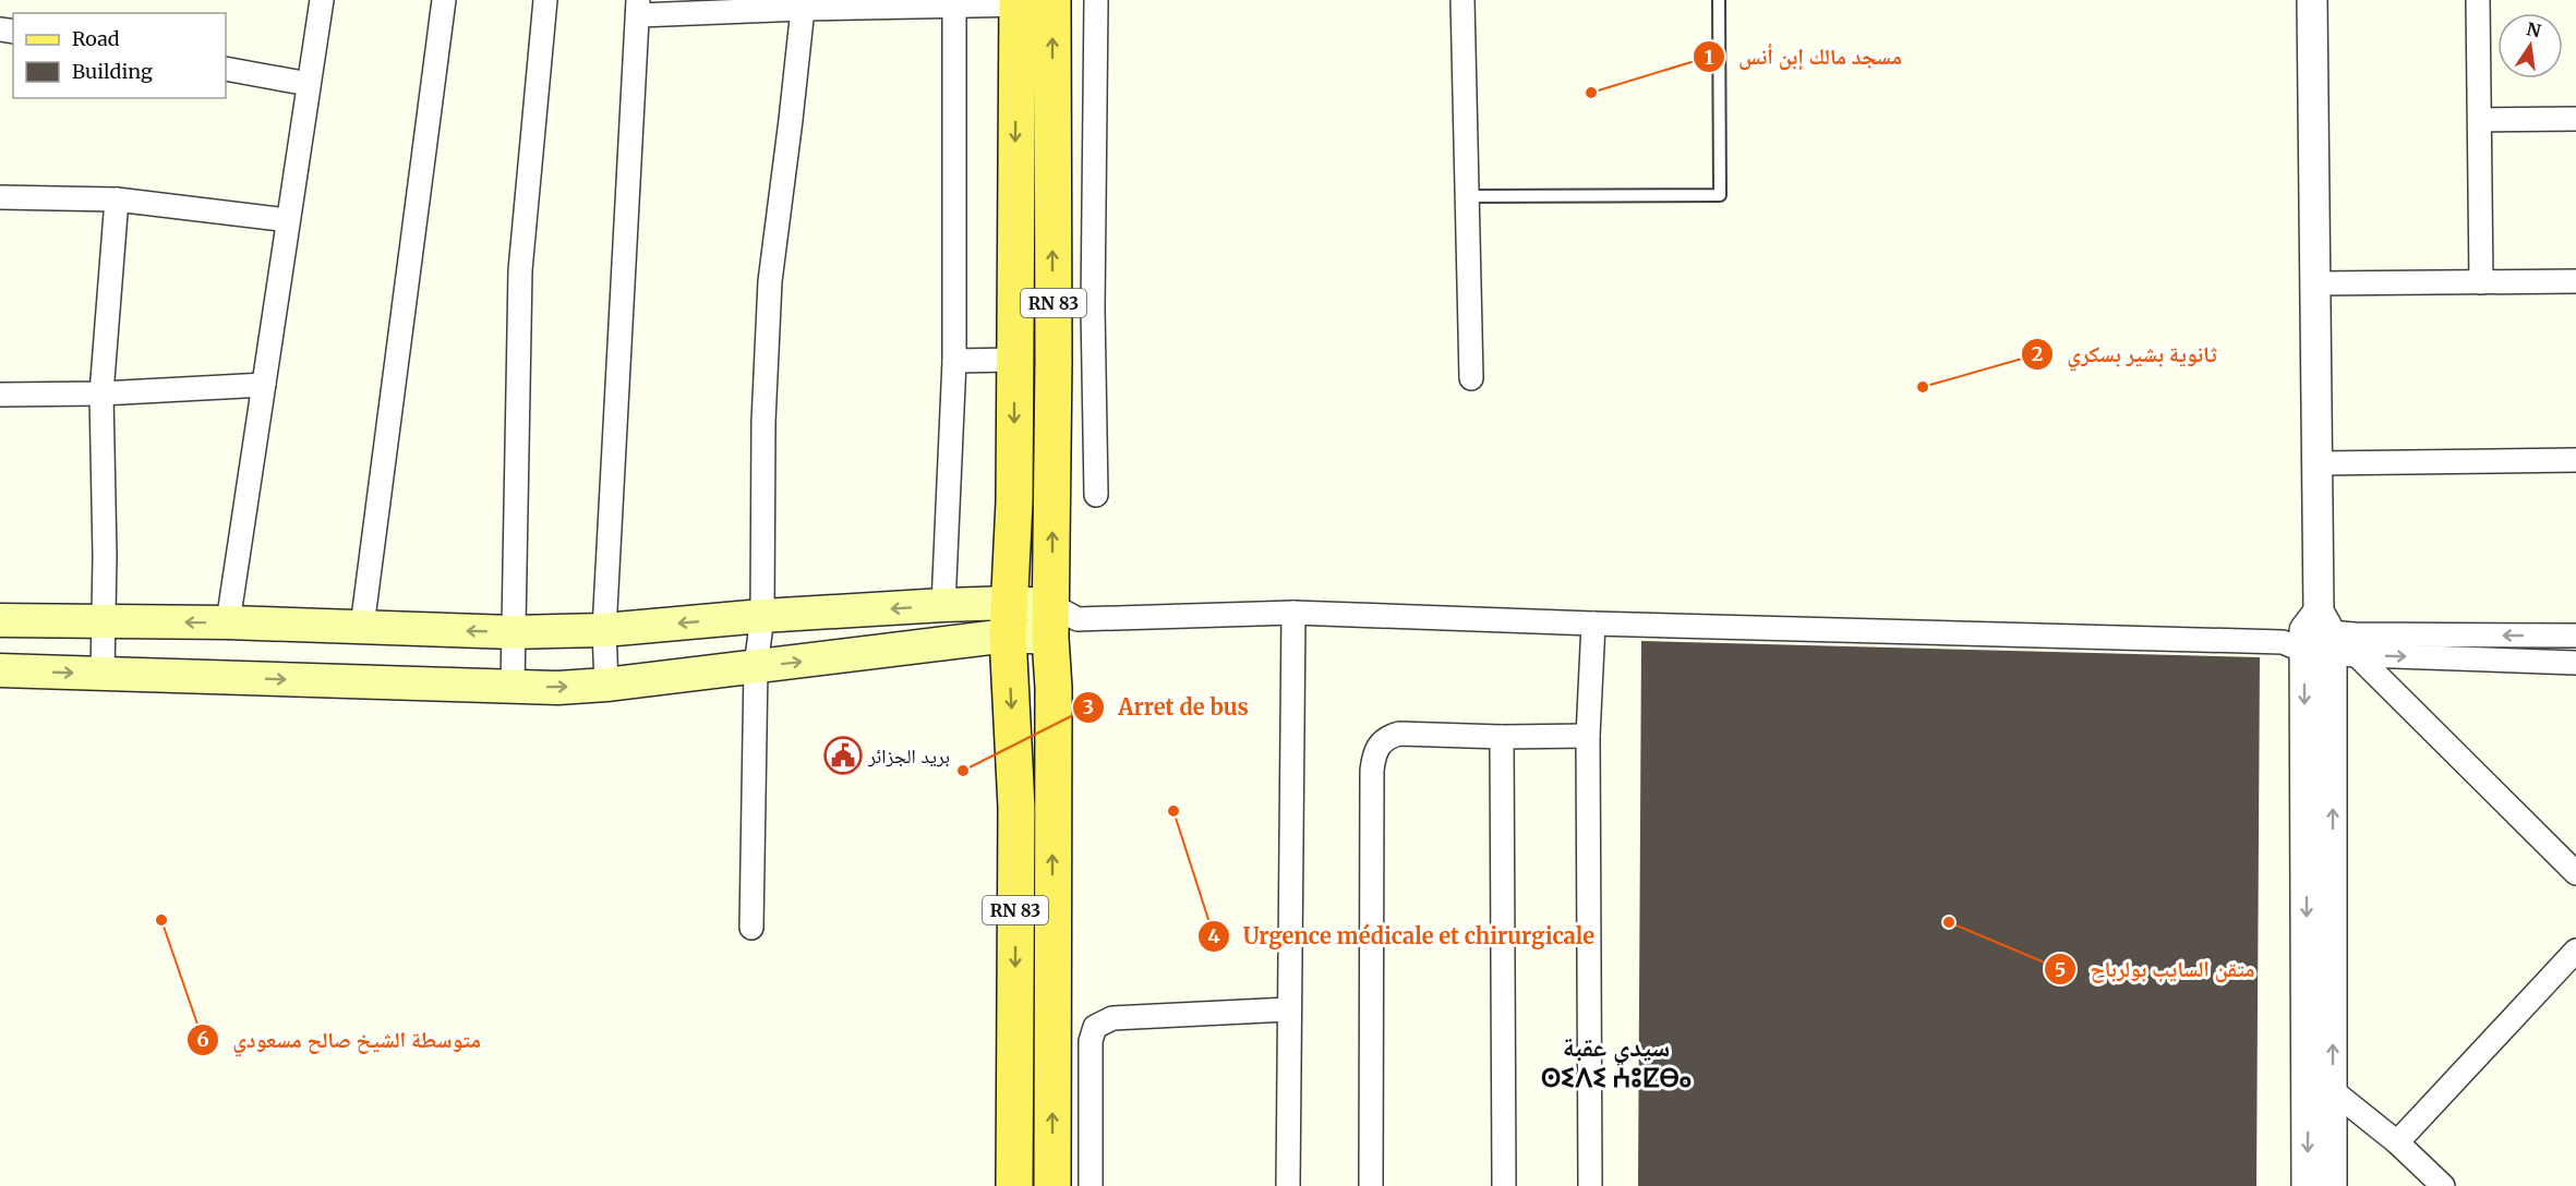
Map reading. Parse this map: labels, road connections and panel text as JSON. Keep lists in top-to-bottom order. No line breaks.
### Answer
{"streets":{"main road":["RN 83"]},"districts":["سيدي عقبة ⵙⵉⴷⵉ ⵄⵓⵇⴱⴰ"],"places":{"other":["مسجد مالك إبن أنس","ثانوية بشير بسكري","Arret de bus","Urgence médicale et chirurgicale","متوسطة الشيخ صالح مسعودي","متقن السايب بولرباح"],"public building":["بريد الجزائر"]},"legend":["Road","Building"],"north":"top"}
